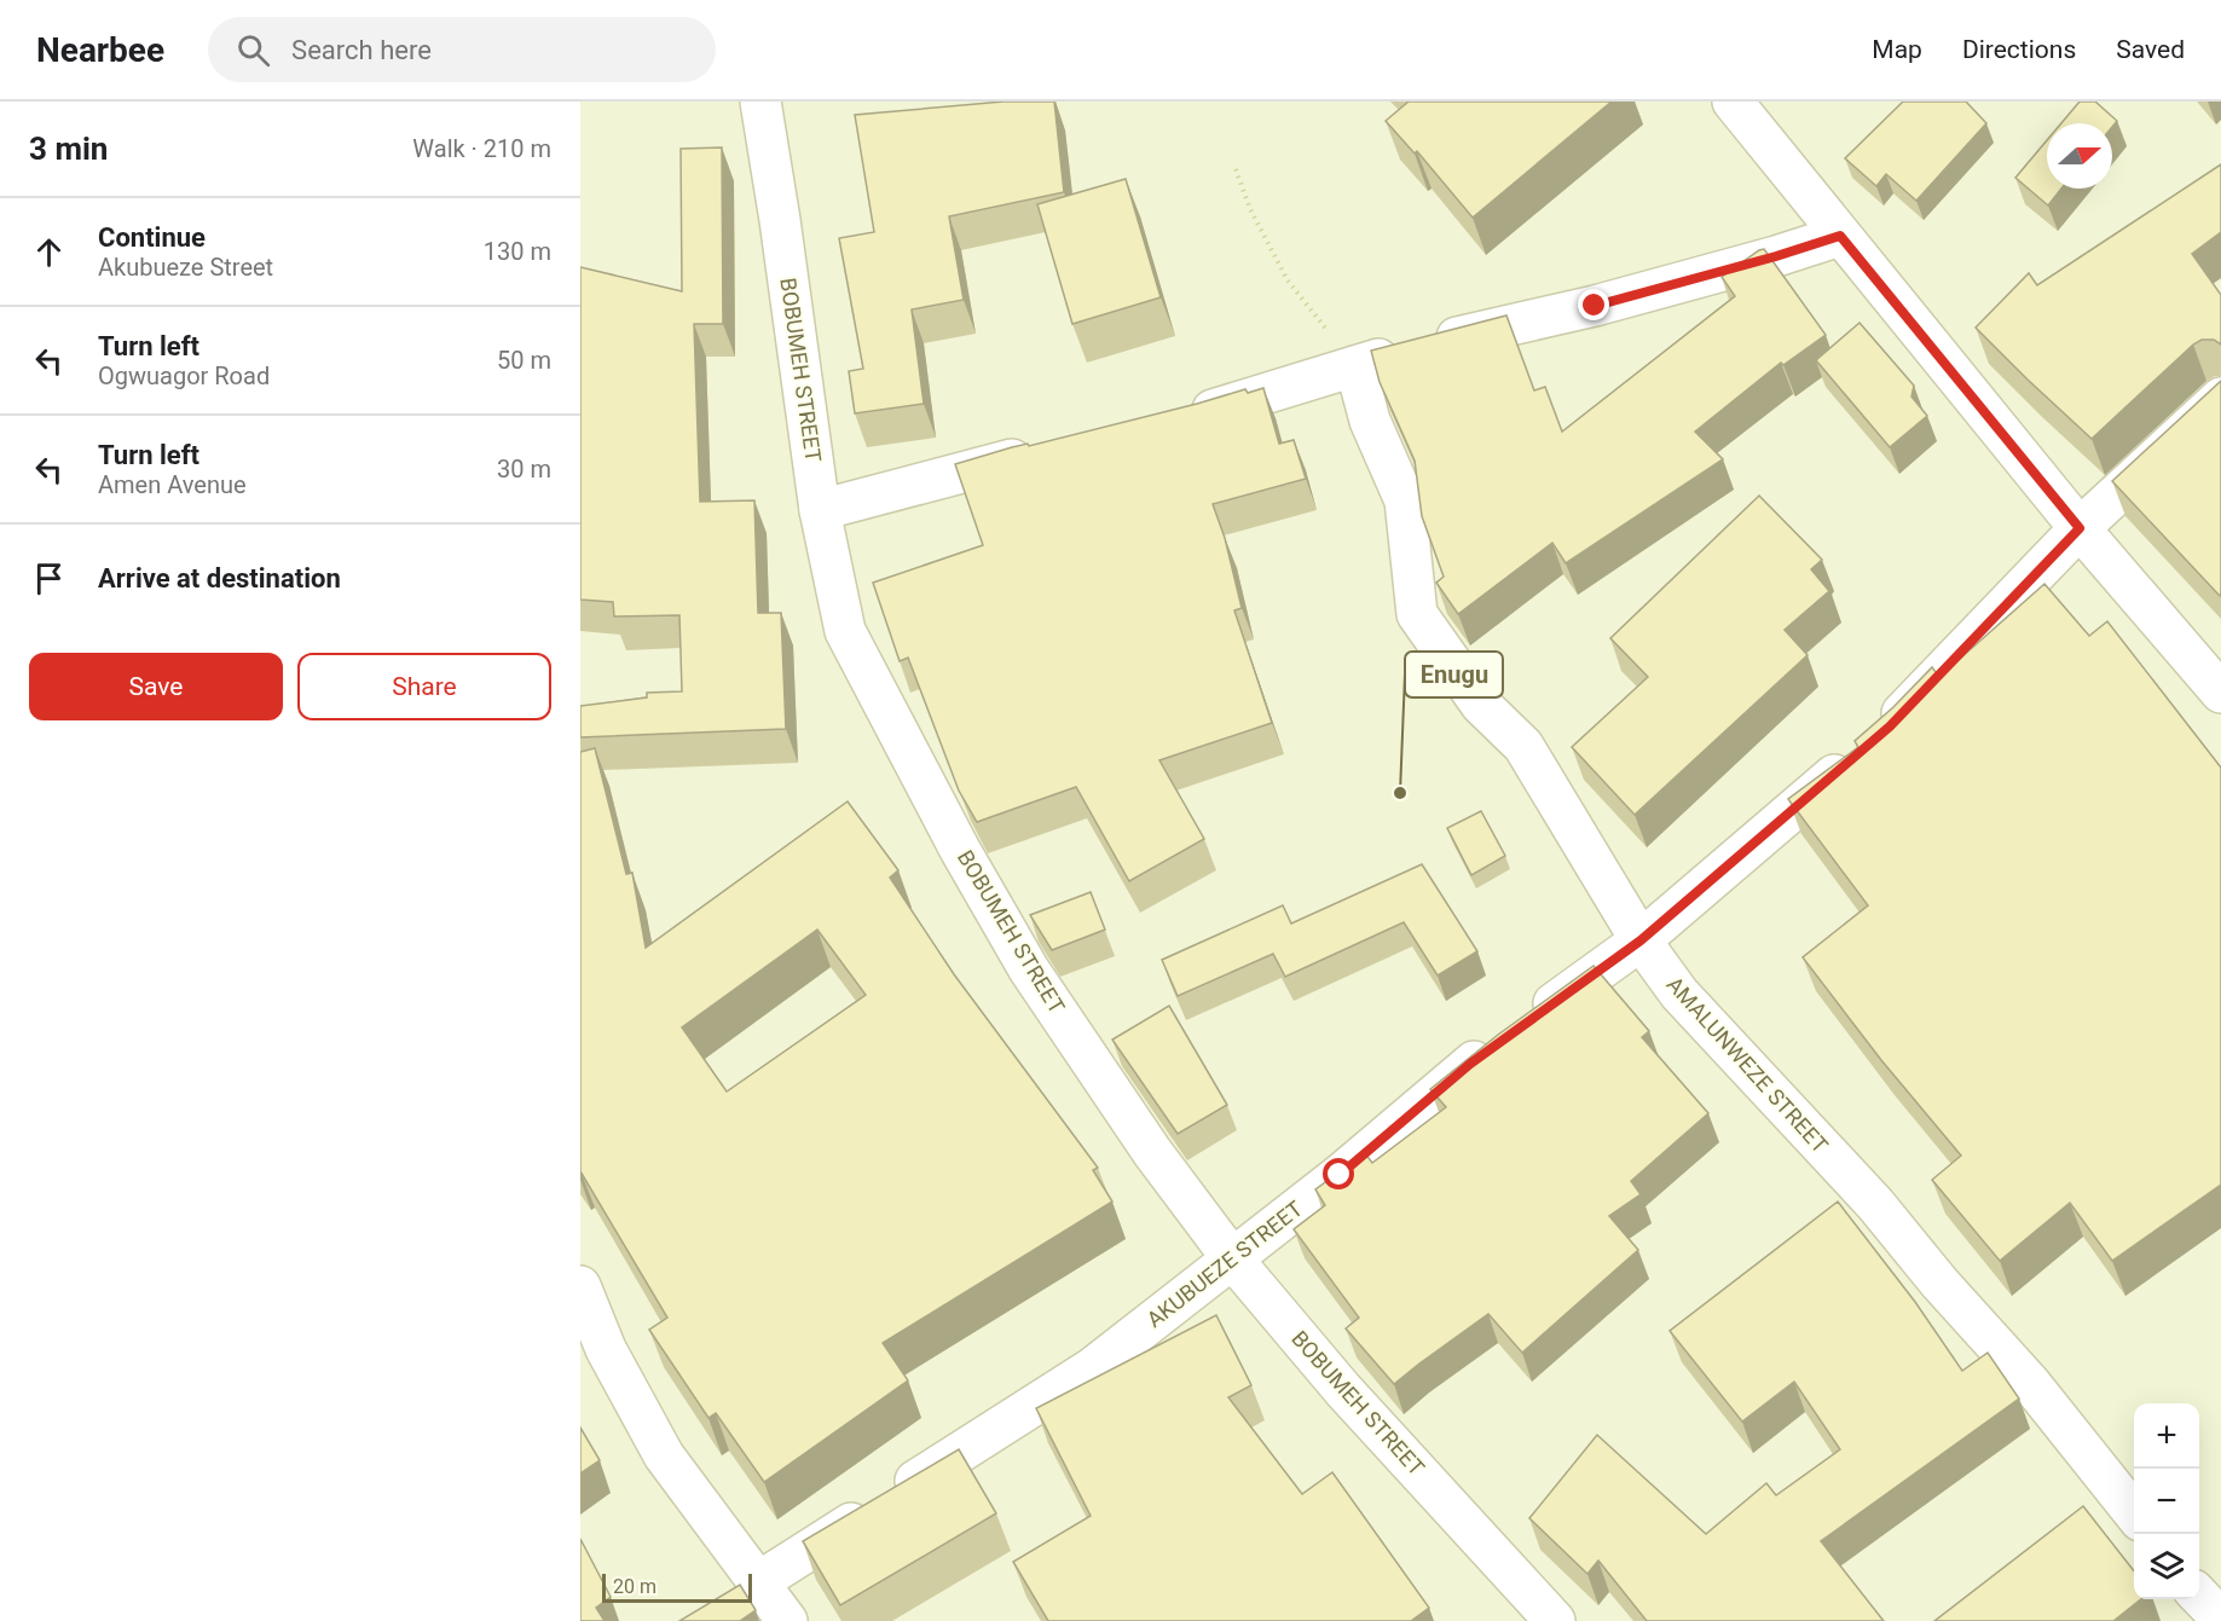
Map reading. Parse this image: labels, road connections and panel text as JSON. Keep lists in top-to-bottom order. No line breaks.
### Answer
{"streets":{"street":["BOBUMEH STREET","AMALUNWEZE STREET","AKUBUEZE STREET"]},"crossings":[["BOBUMEH STREET","AKUBUEZE STREET"],["AMALUNWEZE STREET","AKUBUEZE STREET"]],"places":["Enugu"],"scale_bar":"20 m","north":"right","page":{"header":"Nearbee","search":"Search here","nav":["Map","Directions","Saved"],"heading":["3 min","Walk · 210 m"],"list":[["Continue","Akubueze Street","130 m"],["Turn left","Ogwuagor Road","50 m"],["Turn left","Amen Avenue","30 m"],"Arrive at destination"],"buttons":["Save","Share"],"map_buttons":["+","−"],"scale":"20 m"}}
